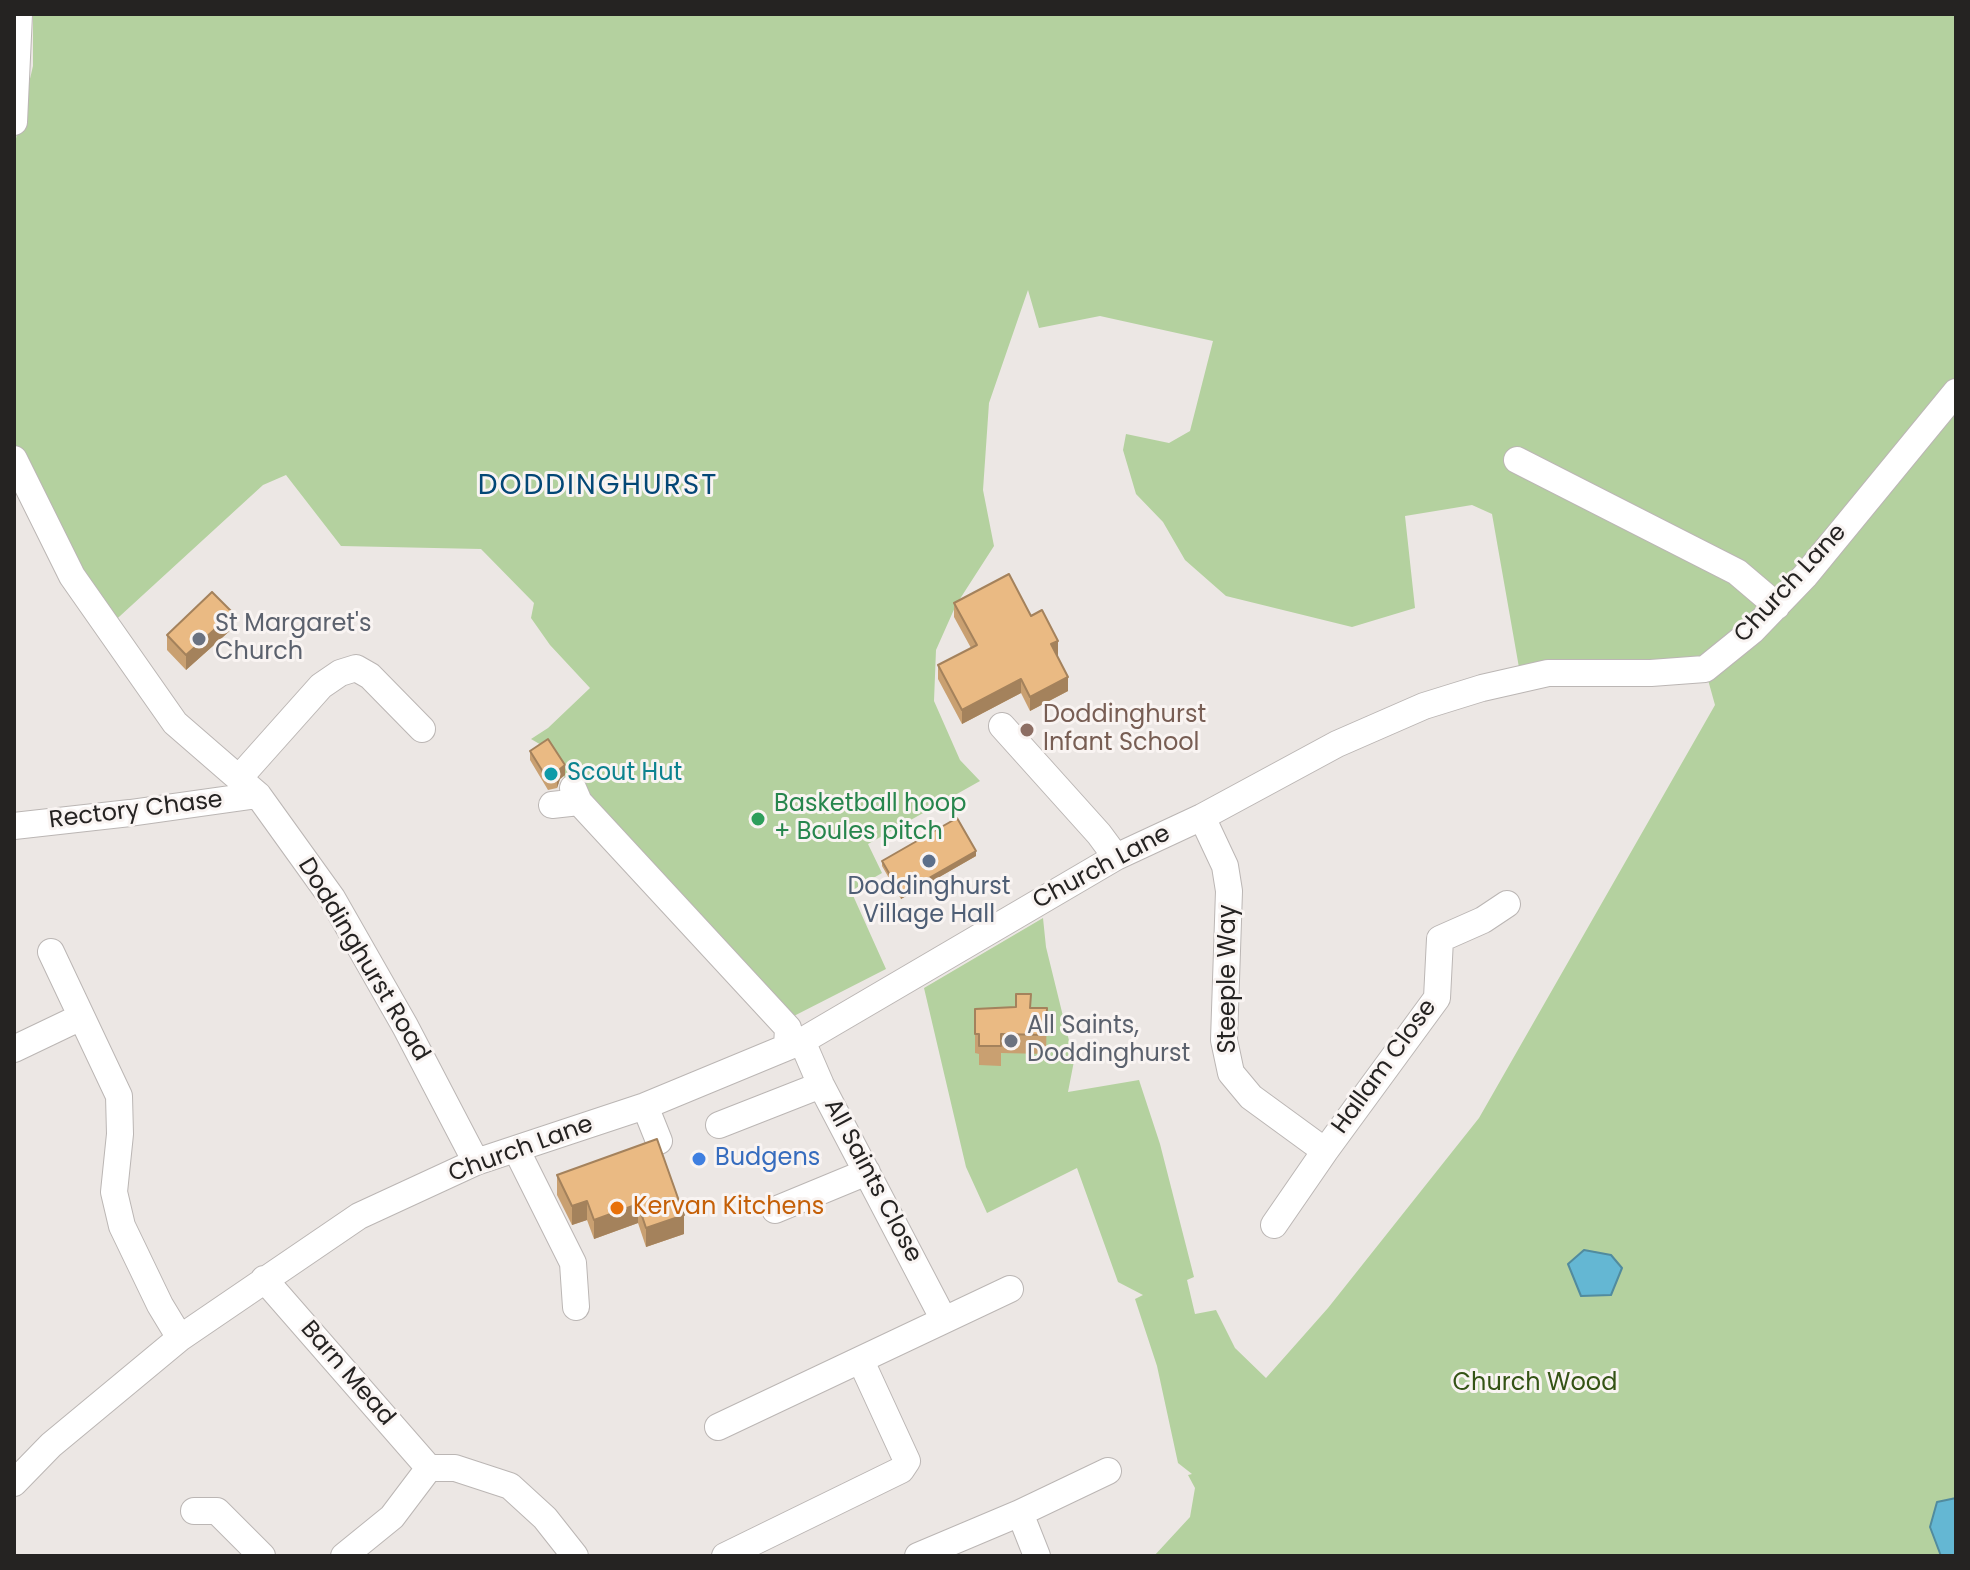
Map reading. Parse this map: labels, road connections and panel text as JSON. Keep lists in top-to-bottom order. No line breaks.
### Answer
{"streets":{"street":["Church Lane","Rectory Chase","Doddinghurst Road","Steeple Way","Hallam Close","All Saints Close","Barn Mead"]},"crossings":[["Church Lane","Doddinghurst Road"],["Church Lane","Steeple Way"],["Church Lane","All Saints Close"],["Church Lane","Barn Mead"],["Rectory Chase","Doddinghurst Road"],["Steeple Way","Hallam Close"]],"districts":["DODDINGHURST"],"parks":["Church Wood"],"places":["St Margaret's Church","Doddinghurst Infant School","Scout Hut","Basketball hoop + Boules pitch","Doddinghurst Village Hall","All Saints, Doddinghurst","Budgens","Kervan Kitchens"]}
